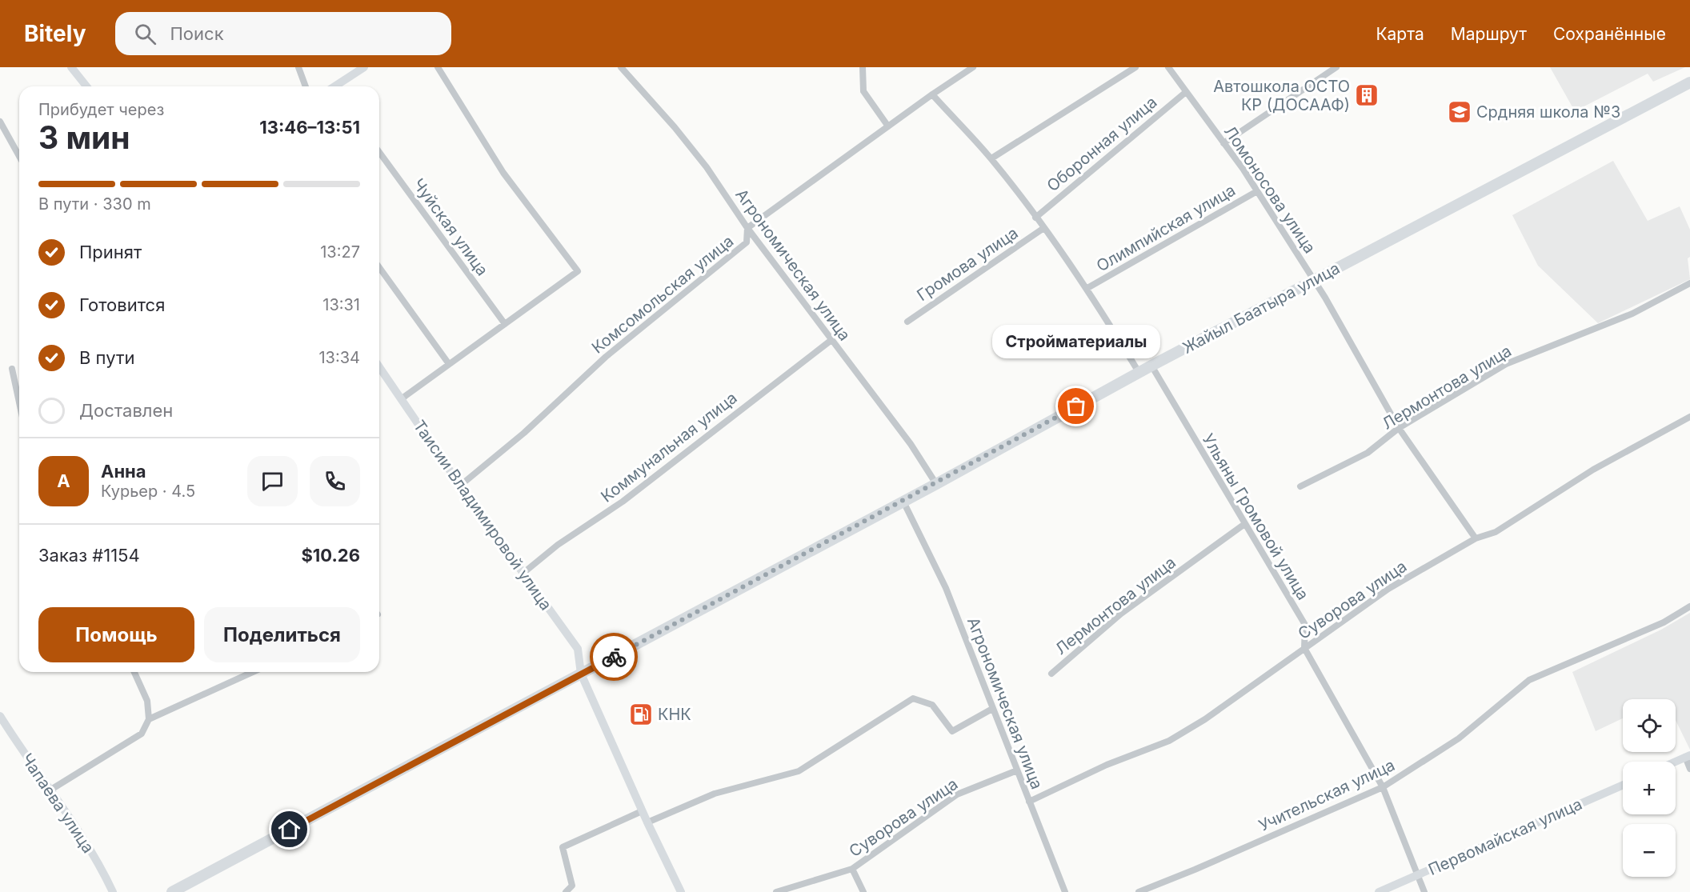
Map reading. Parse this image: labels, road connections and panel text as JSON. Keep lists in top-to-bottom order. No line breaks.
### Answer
{"streets":{"highway":["Жайыл Баатыра улица"],"street":["Оборонная улица","Ломоносова улица","Чуйская улица","Олимпийская улица","Громова улица","Агрономическая улица","Комсомольская улица","Лермонтова улица","Коммунальная улица","Таисии Владимировой улица","Ульяны Громовой улица","Суворова улица","Учительская улица","Чапаева улица","Первомайская улица"]},"crossings":[["Оборонная улица","Ломоносова улица"],["Оборонная улица","Громова улица"],["Ломоносова улица","Олимпийская улица"],["Ломоносова улица","Жайыл Баатыра улица"],["Ломоносова улица","Лермонтова улица"],["Ломоносова улица","Суворова улица"],["Олимпийская улица","Громова улица"],["Громова улица","Комсомольская улица"],["Громова улица","Жайыл Баатыра улица"],["Агрономическая улица","Комсомольская улица"],["Агрономическая улица","Жайыл Баатыра улица"],["Агрономическая улица","Коммунальная улица"],["Агрономическая улица","Суворова улица"],["Комсомольская улица","Таисии Владимировой улица"],["Жайыл Баатыра улица","Таисии Владимировой улица"],["Жайыл Баатыра улица","Ульяны Громовой улица"],["Лермонтова улица","Ульяны Громовой улица"],["Коммунальная улица","Таисии Владимировой улица"],["Ульяны Громовой улица","Суворова улица"],["Ульяны Громовой улица","Учительская улица"],["Ульяны Громовой улица","Первомайская улица"]],"places":{"building":["Автошкола ОСТО КР (ДОСААФ)"],"school or university":["Срдняя школа №3"],"other":["Стройматериалы"],"fuel station":["КНК"]},"page":{"header":"Bitely","search":"Поиск","nav":["Карта","Маршрут","Сохранённые"],"heading":["3 мин","Прибудет через","13:46–13:51"],"panel":["Анна","Курьер · 4.5","Заказ #1154","$10.26"],"bar":"В пути · 330 m","list":[["Принят","13:27"],["Готовится","13:31"],["В пути","13:34"],"Доставлен"],"bubble":"Стройматериалы","round":"А","buttons":["Помощь","Поделиться"],"map_buttons":["+","−"]}}
